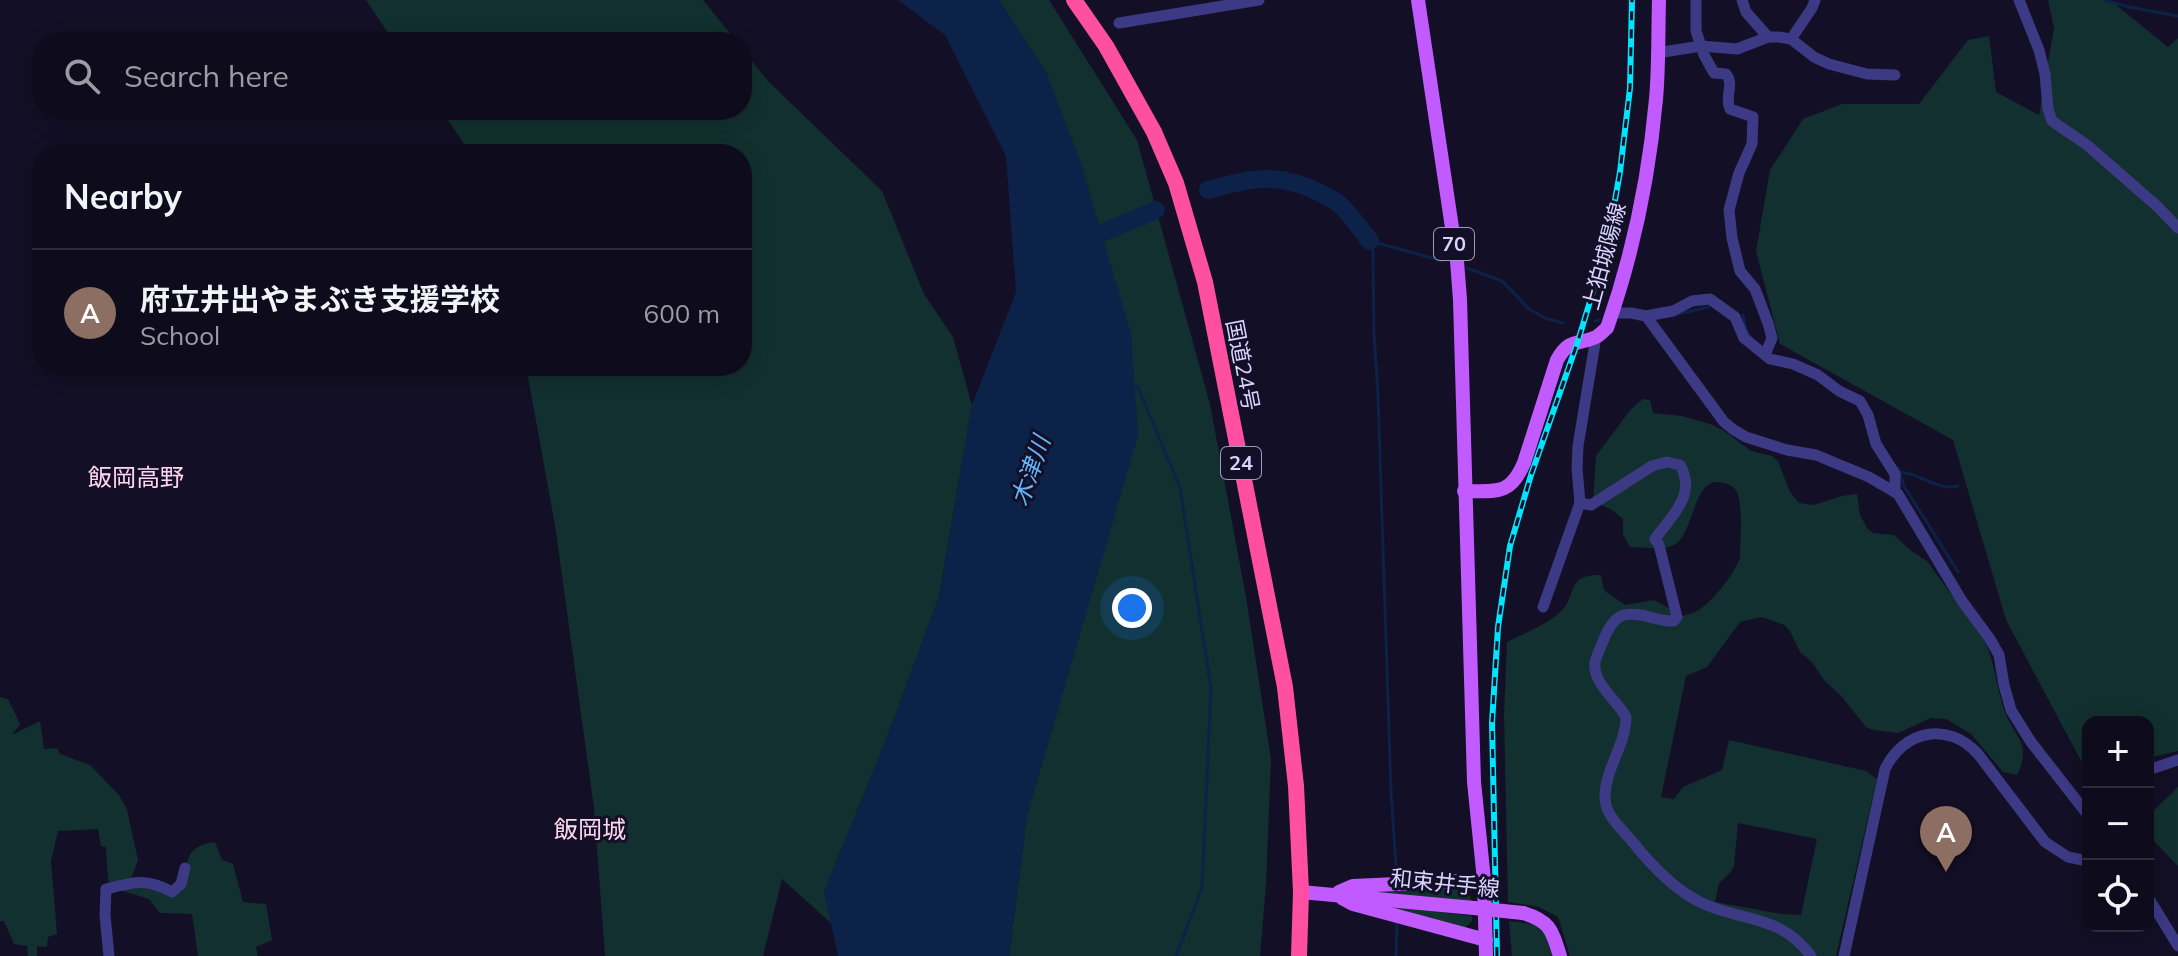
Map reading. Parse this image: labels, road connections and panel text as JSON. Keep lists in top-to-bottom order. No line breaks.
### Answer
{"streets":{"highway":["国道24号","24"],"main road":["70","上狛城陽線","和束井手線"]},"crossings":[["70","上狛城陽線"],["国道24号","和束井手線"]],"districts":["飯岡高野","飯岡城"],"water":["木津川"],"page":{"search":"Search here","heading":"Nearby","list":[{"mark":"A","name":"府立井出やまぶき支援学校","note":"School","value":"600 m"}],"map_buttons":["+","−"],"pins":"A"}}
